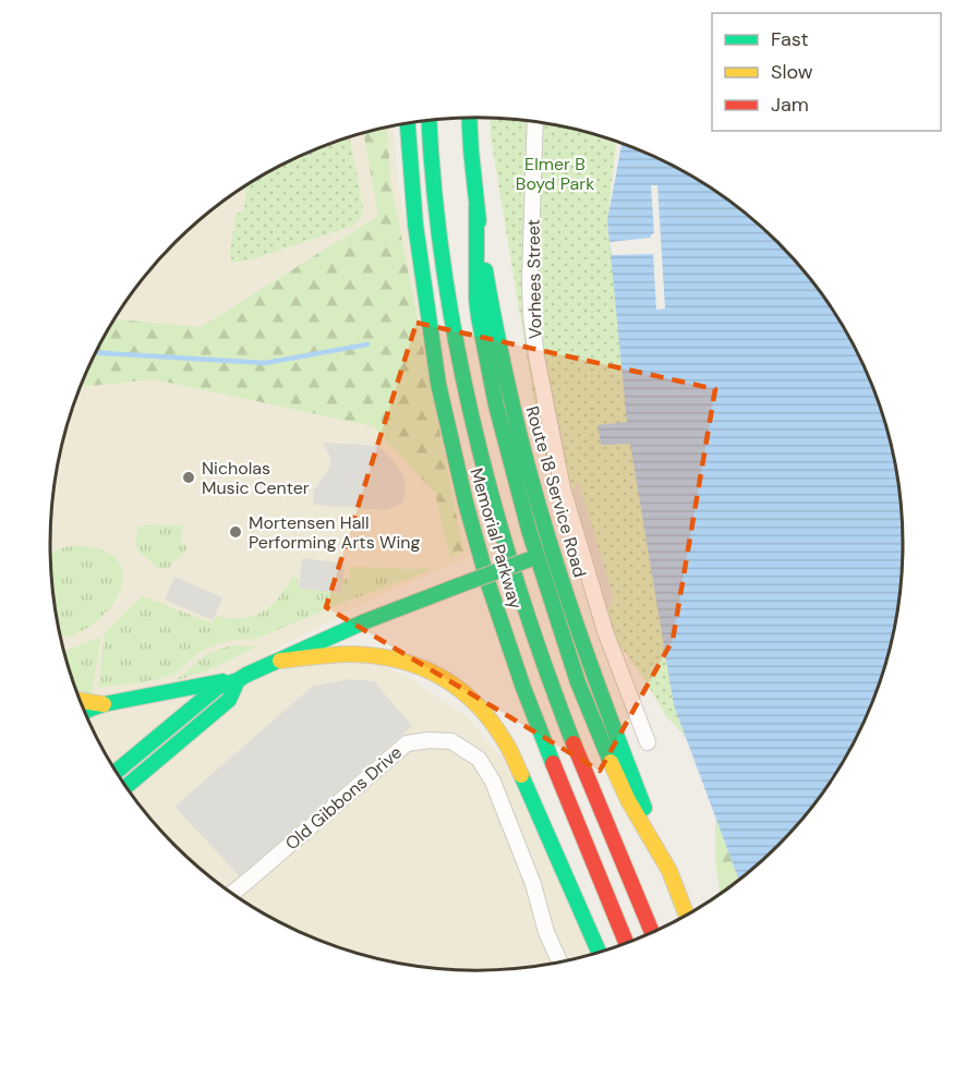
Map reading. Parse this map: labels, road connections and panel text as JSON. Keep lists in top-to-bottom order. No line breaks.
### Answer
{"streets":{"main road":["Route 18 Service Road","Memorial Parkway"],"street":["Vorhees Street","Old Gibbons Drive"]},"parks":["Elmer B Boyd Park"],"places":["Nicholas Music Center","Mortensen Hall Performing Arts Wing"],"legend":["Fast","Slow","Jam"]}
